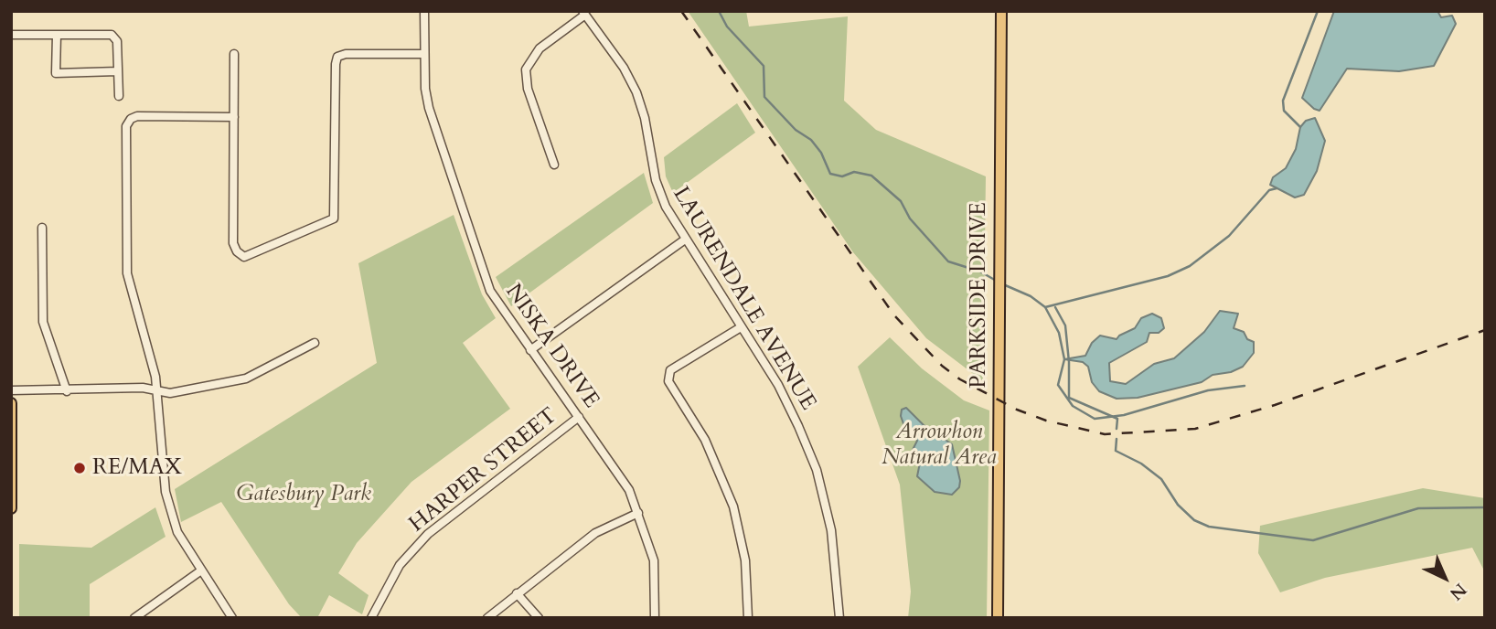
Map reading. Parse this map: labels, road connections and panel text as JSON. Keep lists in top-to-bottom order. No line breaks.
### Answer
{"streets":{"main road":["PARKSIDE DRIVE"],"street":["LAURENDALE AVENUE","NISKA DRIVE","HARPER STREET"]},"crossings":[["NISKA DRIVE","HARPER STREET"]],"parks":["Arrowhon Natural Area","Gatesbury Park"],"places":["RE/MAX"],"north":"bottom right"}
